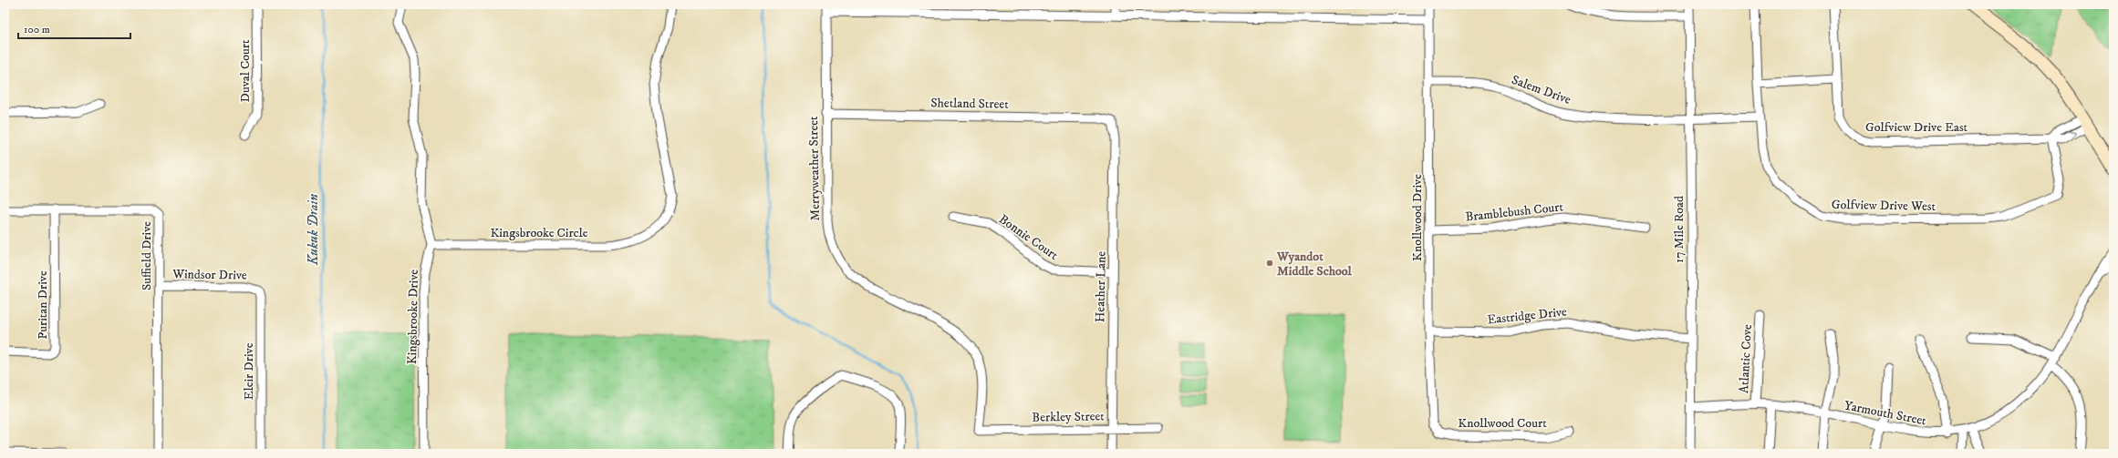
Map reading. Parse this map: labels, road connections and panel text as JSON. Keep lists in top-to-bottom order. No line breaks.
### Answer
{"streets":{"street":["Duval Court","Salem Drive","Shetland Street","Golfview Drive East","Merryweather Street","Golfview Drive West","Bramblebush Court","Knollwood Drive","17 Mile Road","Kingsbrooke Circle","Bonnie Court","Suffield Drive","Windsor Drive","Heather Lane","Puritan Drive","Eastridge Drive","Kingsbrooke Drive","Atlantic Cove","Eleir Drive","Yarmouth Street","Berkley Street","Knollwood Court"]},"crossings":[["Salem Drive","Knollwood Drive"],["Salem Drive","17 Mile Road"],["Shetland Street","Merryweather Street"],["Shetland Street","Heather Lane"],["Golfview Drive East","Golfview Drive West"],["Merryweather Street","Berkley Street"],["Bramblebush Court","Knollwood Drive"],["Knollwood Drive","Eastridge Drive"],["Knollwood Drive","Knollwood Court"],["17 Mile Road","Eastridge Drive"],["17 Mile Road","Yarmouth Street"],["Kingsbrooke Circle","Kingsbrooke Drive"],["Bonnie Court","Heather Lane"],["Suffield Drive","Windsor Drive"],["Suffield Drive","Puritan Drive"],["Windsor Drive","Eleir Drive"],["Heather Lane","Berkley Street"],["Atlantic Cove","Yarmouth Street"]],"water":["Kukuk Drain"],"places":["Wyandot Middle School"],"scale_bar":"100 m"}
